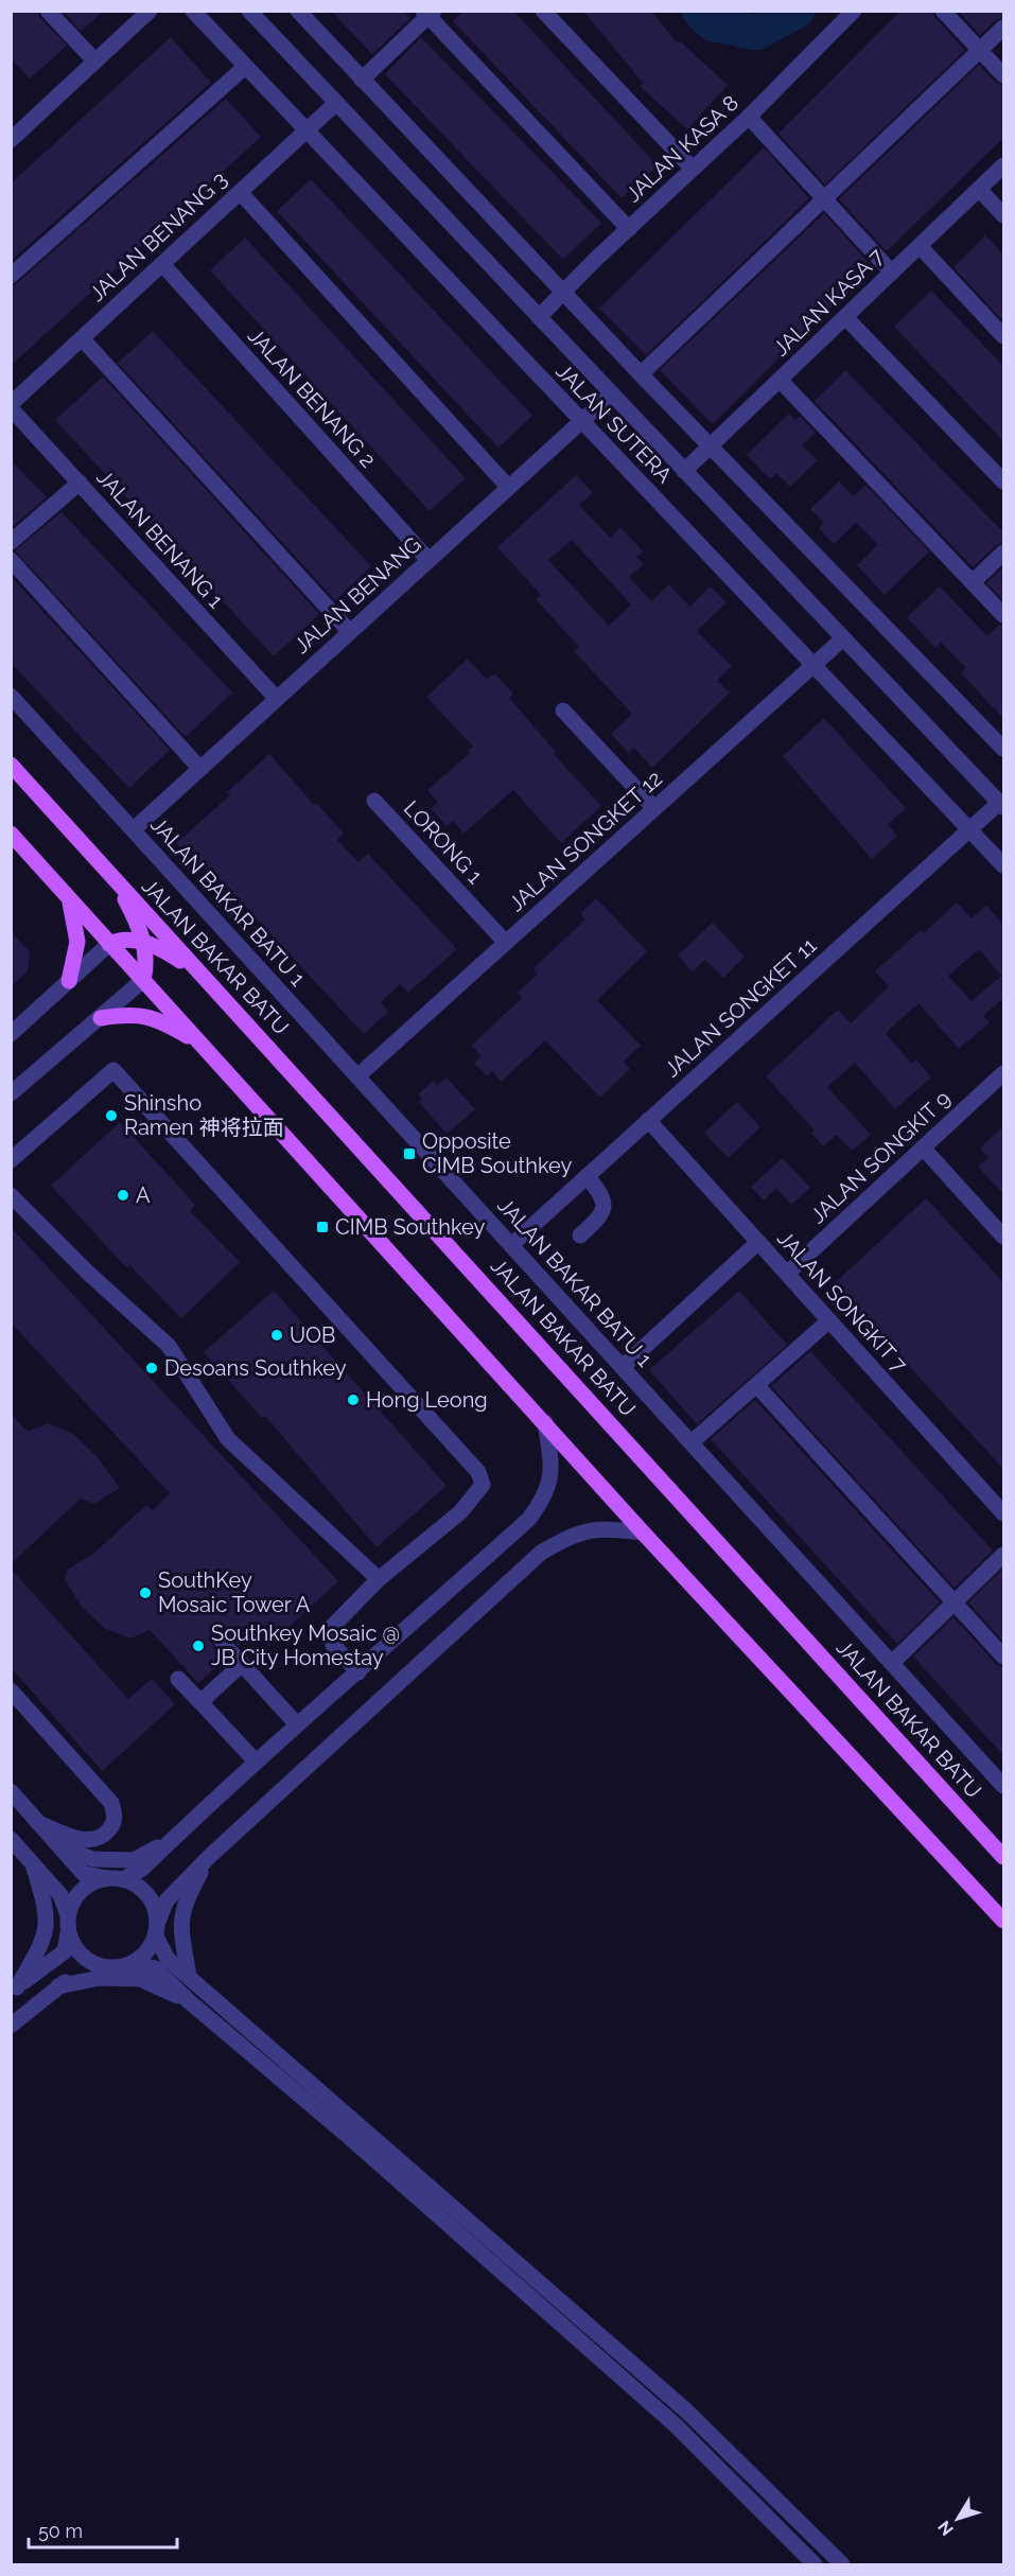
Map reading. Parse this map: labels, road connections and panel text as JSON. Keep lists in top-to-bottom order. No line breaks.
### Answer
{"streets":{"main road":["JALAN BAKAR BATU"],"street":["JALAN KASA 8","JALAN BENANG 3","JALAN KASA 7","JALAN BENANG 2","JALAN SUTERA","JALAN BENANG 1","JALAN BENANG","JALAN SONGKET 12","LORONG 1","JALAN BAKAR BATU 1","JALAN SONGKET 11","JALAN SONGKIT 9","JALAN SONGKIT 7"]},"crossings":[["JALAN KASA 8","JALAN SUTERA"],["JALAN BENANG 3","JALAN BENANG 2"],["JALAN BENANG 3","JALAN SUTERA"],["JALAN BENANG 3","JALAN BENANG 1"],["JALAN KASA 7","JALAN SUTERA"],["JALAN BENANG 2","JALAN BENANG"],["JALAN SUTERA","JALAN BENANG"],["JALAN SUTERA","JALAN SONGKET 12"],["JALAN SUTERA","JALAN SONGKET 11"],["JALAN BENANG 1","JALAN BENANG"],["JALAN BENANG","JALAN BAKAR BATU 1"],["JALAN SONGKET 12","LORONG 1"],["JALAN SONGKET 12","JALAN BAKAR BATU 1"],["JALAN BAKAR BATU 1","JALAN SONGKET 11"],["JALAN SONGKET 11","JALAN SONGKIT 7"],["JALAN SONGKIT 9","JALAN SONGKIT 7"]],"places":{"other":["Shinsho Ramen 神将拉面","A","UOB","Desoans Southkey","Hong Leong","SouthKey Mosaic Tower A","Southkey Mosaic @ JB City Homestay"],"transit":["Opposite CIMB Southkey","CIMB Southkey"]},"scale_bar":"50 m","north":"bottom left"}
